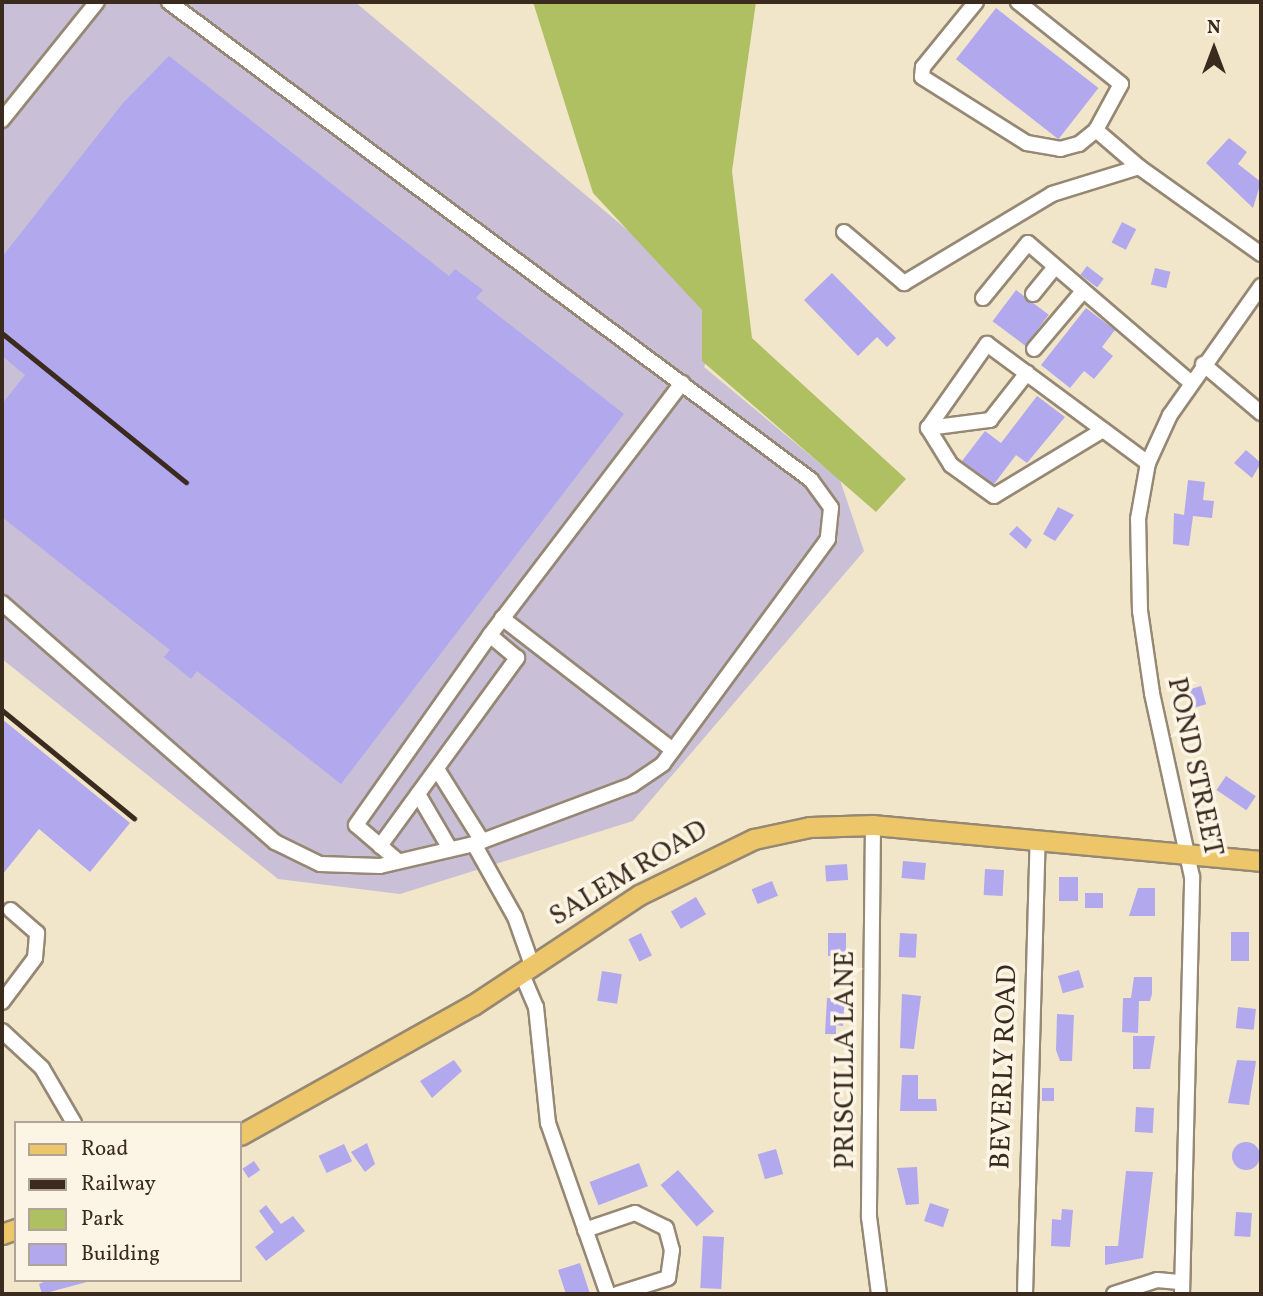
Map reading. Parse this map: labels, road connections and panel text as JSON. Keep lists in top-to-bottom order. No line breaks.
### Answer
{"streets":{"main road":["SALEM ROAD"],"street":["POND STREET","PRISCILLA LANE","BEVERLY ROAD"]},"crossings":[["POND STREET","SALEM ROAD"],["SALEM ROAD","PRISCILLA LANE"],["SALEM ROAD","BEVERLY ROAD"]],"legend":["Road","Railway","Park","Building"],"north":"top"}
